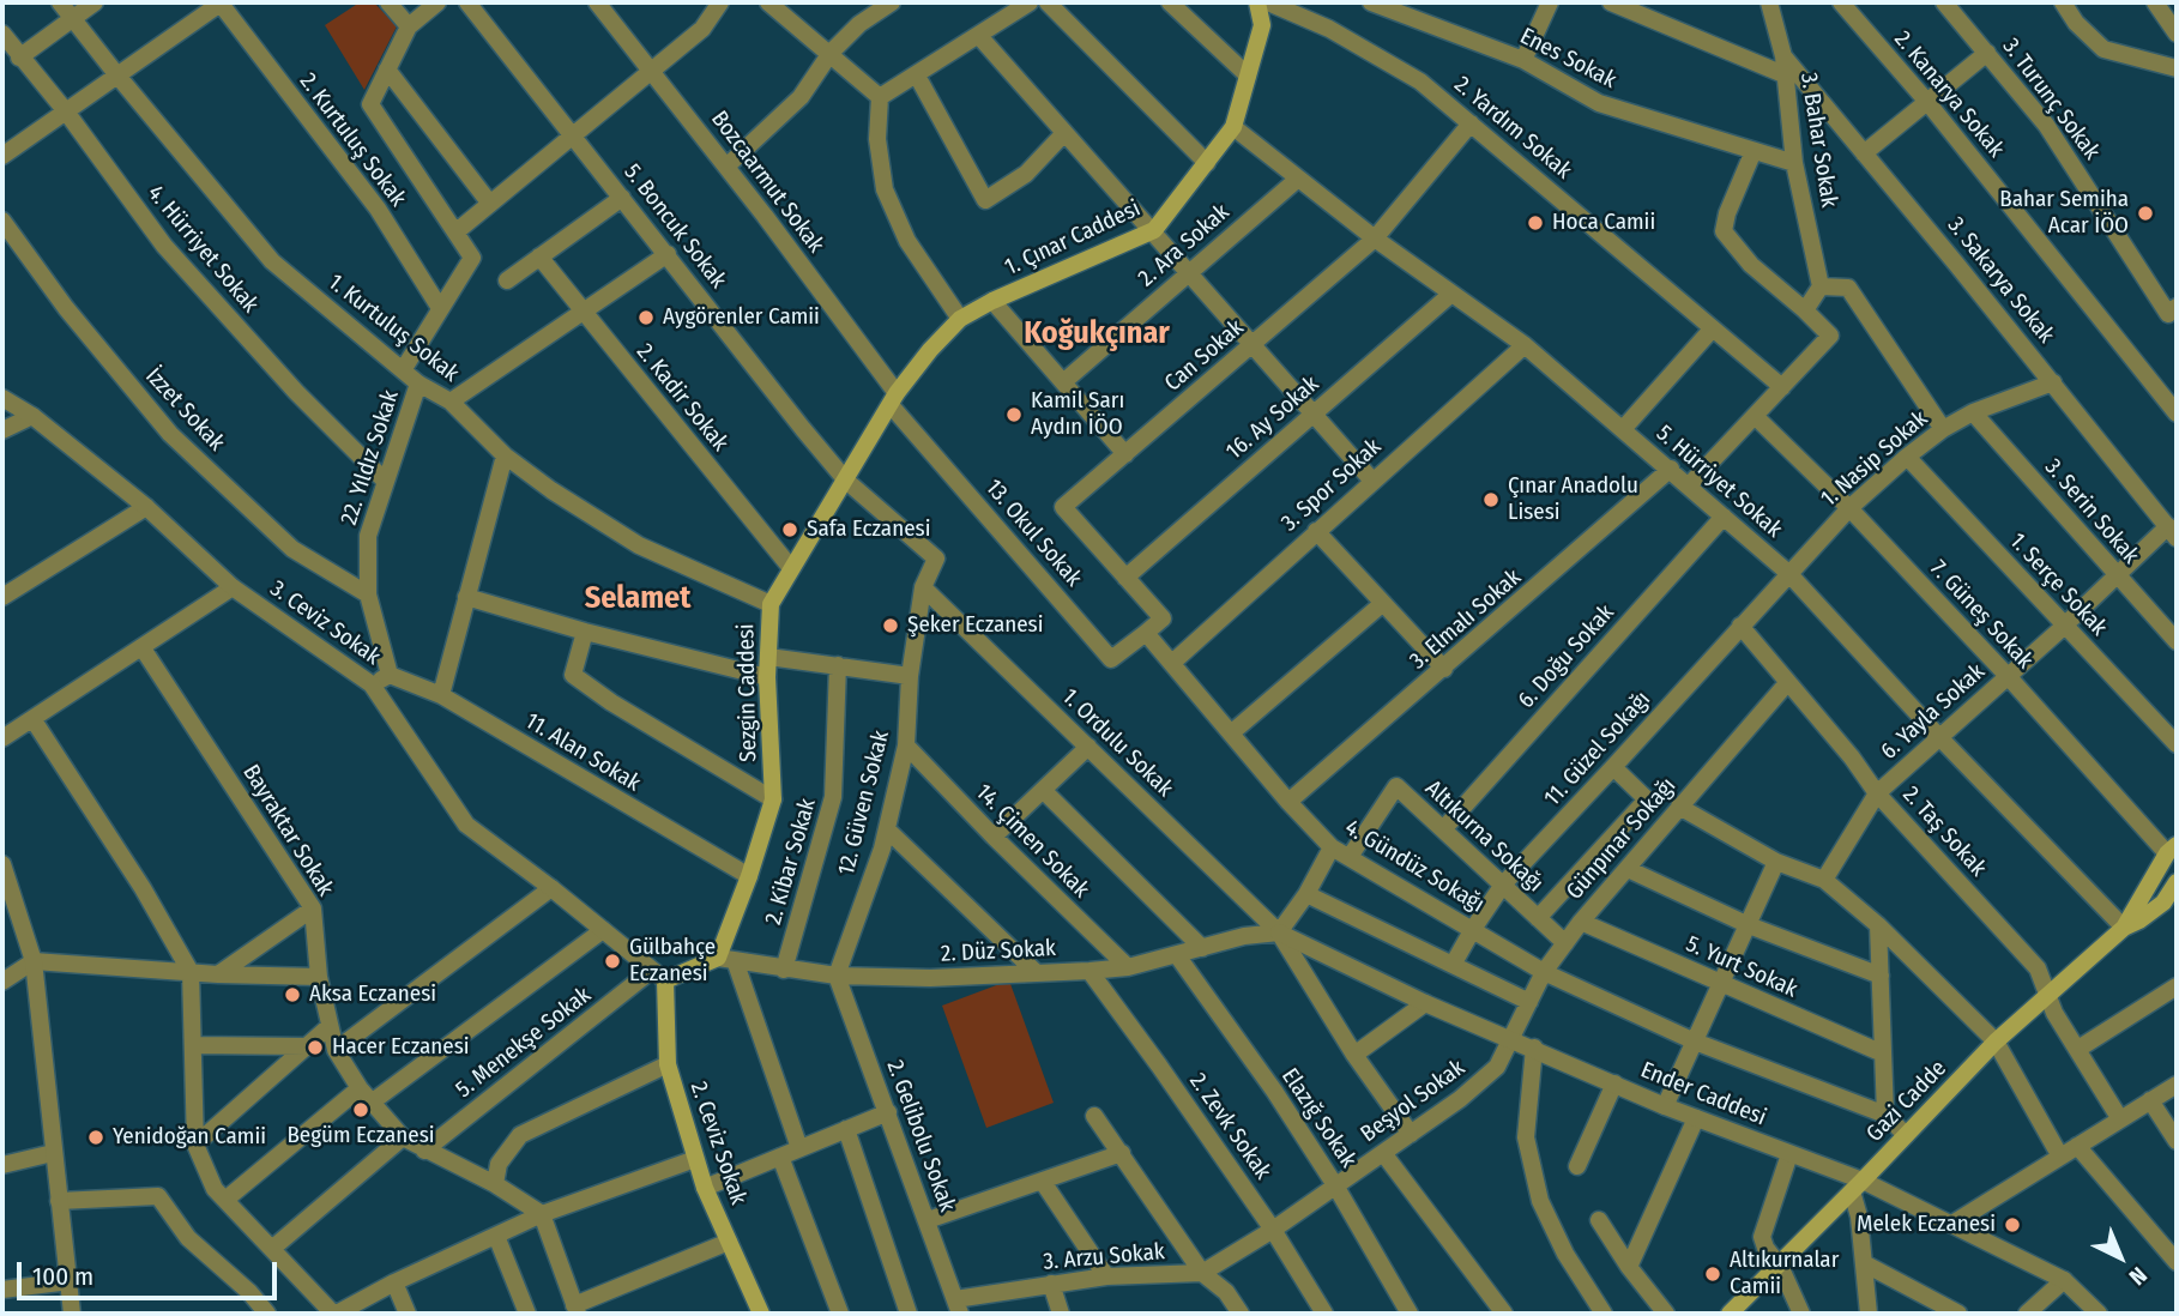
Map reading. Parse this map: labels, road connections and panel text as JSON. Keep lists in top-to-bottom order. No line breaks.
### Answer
{"streets":{"main road":["1. Çınar Caddesi","Sezgin Caddesi","Gazi Cadde","2. Ceviz Sokak"],"street":["Enes Sokak","2. Kanarya Sokak","3. Turunç Sokak","2. Yardım Sokak","2. Kurtuluş Sokak","3. Bahar Sokak","Bozcaarmut Sokak","5. Boncuk Sokak","2. Ara Sokak","4. Hürriyet Sokak","3. Sakarya Sokak","1. Kurtuluş Sokak","Can Sokak","2. Kadir Sokak","İzzet Sokak","16. Ay Sokak","22. Yıldız Sokak","1. Nasip Sokak","5. Hürriyet Sokak","3. Spor Sokak","3. Serin Sokak","13. Okul Sokak","1. Serçe Sokak","7. Güneş Sokak","3. Elmalı Sokak","3. Ceviz Sokak","6. Doğu Sokak","6. Yayla Sokak","1. Ordulu Sokak","11. Güzel Sokağı","11. Alan Sokak","12. Güven Sokak","Bayraktar Sokak","2. Taş Sokak","Altıkurna Sokağı","Günpınar Sokağı","14. Çimen Sokak","2. Kibar Sokak","4. Gündüz Sokağı","2. Düz Sokak","5. Yurt Sokak","5. Menekşe Sokak","Ender Caddesi","Beşyol Sokak","Elazığ Sokak","2. Zevk Sokak","2. Gelibolu Sokak","3. Arzu Sokak"]},"crossings":[["Enes Sokak","3. Bahar Sokak"],["2. Yardım Sokak","Can Sokak"],["3. Bahar Sokak","3. Sakarya Sokak"],["Bozcaarmut Sokak","13. Okul Sokak"],["Bozcaarmut Sokak","Sezgin Caddesi"],["5. Boncuk Sokak","Sezgin Caddesi"],["5. Boncuk Sokak","1. Ordulu Sokak"],["5. Boncuk Sokak","12. Güven Sokak"],["1. Çınar Caddesi","5. Hürriyet Sokak"],["1. Çınar Caddesi","Sezgin Caddesi"],["2. Ara Sokak","5. Hürriyet Sokak"],["4. Hürriyet Sokak","22. Yıldız Sokak"],["3. Sakarya Sokak","1. Nasip Sokak"],["3. Sakarya Sokak","6. Yayla Sokak"],["1. Kurtuluş Sokak","22. Yıldız Sokak"],["1. Kurtuluş Sokak","Sezgin Caddesi"],["Can Sokak","16. Ay Sokak"],["Can Sokak","5. Hürriyet Sokak"],["2. Kadir Sokak","Sezgin Caddesi"],["İzzet Sokak","22. Yıldız Sokak"],["16. Ay Sokak","5. Hürriyet Sokak"],["22. Yıldız Sokak","11. Alan Sokak"],["1. Nasip Sokak","5. Hürriyet Sokak"],["1. Nasip Sokak","3. Serin Sokak"],["1. Nasip Sokak","1. Serçe Sokak"],["1. Nasip Sokak","7. Güneş Sokak"],["1. Nasip Sokak","11. Güzel Sokağı"],["5. Hürriyet Sokak","3. Spor Sokak"],["5. Hürriyet Sokak","3. Elmalı Sokak"],["5. Hürriyet Sokak","6. Doğu Sokak"],["5. Hürriyet Sokak","6. Yayla Sokak"],["5. Hürriyet Sokak","11. Güzel Sokağı"],["5. Hürriyet Sokak","Gazi Cadde"],["3. Spor Sokak","4. Gündüz Sokağı"],["3. Serin Sokak","6. Yayla Sokak"],["13. Okul Sokak","Sezgin Caddesi"],["13. Okul Sokak","4. Gündüz Sokağı"],["1. Serçe Sokak","6. Yayla Sokak"],["7. Güneş Sokak","6. Yayla Sokak"],["3. Elmalı Sokak","4. Gündüz Sokağı"],["3. Ceviz Sokak","5. Menekşe Sokak"],["3. Ceviz Sokak","2. Ceviz Sokak"],["6. Doğu Sokak","Altıkurna Sokağı"],["Sezgin Caddesi","11. Alan Sokak"],["Sezgin Caddesi","2. Düz Sokak"],["6. Yayla Sokak","2. Taş Sokak"],["1. Ordulu Sokak","12. Güven Sokak"],["1. Ordulu Sokak","2. Düz Sokak"],["1. Ordulu Sokak","Ender Caddesi"],["11. Güzel Sokağı","2. Taş Sokak"],["11. Güzel Sokağı","Altıkurna Sokağı"],["11. Güzel Sokağı","4. Gündüz Sokağı"],["12. Güven Sokak","14. Çimen Sokak"],["12. Güven Sokak","2. Düz Sokak"],["12. Güven Sokak","2. Gelibolu Sokak"],["Bayraktar Sokak","5. Menekşe Sokak"],["2. Taş Sokak","Günpınar Sokağı"],["2. Taş Sokak","Gazi Cadde"],["Altıkurna Sokağı","Günpınar Sokağı"],["Altıkurna Sokağı","4. Gündüz Sokağı"],["Günpınar Sokağı","4. Gündüz Sokağı"],["Günpınar Sokağı","5. Yurt Sokak"],["Günpınar Sokağı","Ender Caddesi"],["Günpınar Sokağı","Beşyol Sokak"],["14. Çimen Sokak","2. Düz Sokak"],["2. Kibar Sokak","2. Düz Sokak"],["2. Düz Sokak","Ender Caddesi"],["2. Düz Sokak","Elazığ Sokak"],["2. Düz Sokak","2. Zevk Sokak"],["2. Düz Sokak","2. Gelibolu Sokak"],["5. Menekşe Sokak","2. Ceviz Sokak"],["Ender Caddesi","Beşyol Sokak"],["Ender Caddesi","Gazi Cadde"],["Beşyol Sokak","Elazığ Sokak"],["Beşyol Sokak","2. Zevk Sokak"],["Beşyol Sokak","3. Arzu Sokak"],["2. Gelibolu Sokak","3. Arzu Sokak"]],"districts":["Koğukçınar","Selamet"],"places":["Bahar Semiha Acar İÖO","Hoca Camii","Aygörenler Camii","Kamil Sarı Aydın İÖO","Çınar Anadolu Lisesi","Safa Eczanesi","Şeker Eczanesi","Gülbahçe Eczanesi","Aksa Eczanesi","Hacer Eczanesi","Begüm Eczanesi","Yenidoğan Camii","Melek Eczanesi","Altıkurnalar Camii"],"scale_bar":"100 m","north":"bottom right"}
